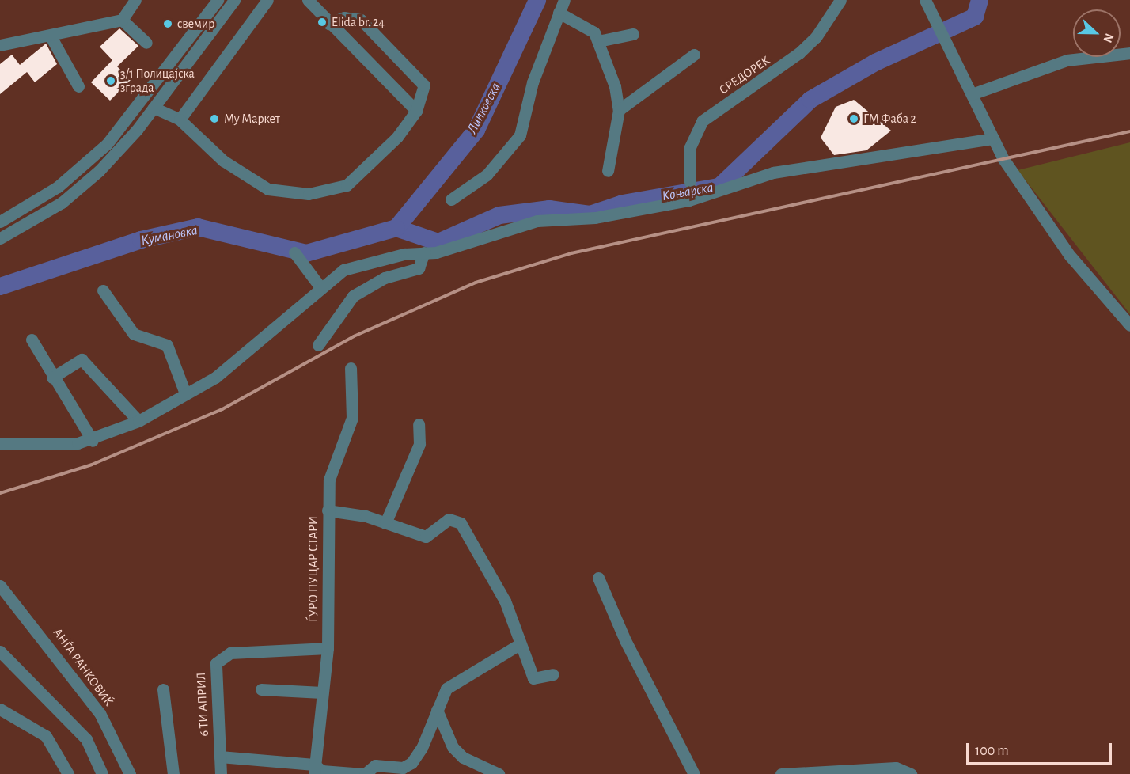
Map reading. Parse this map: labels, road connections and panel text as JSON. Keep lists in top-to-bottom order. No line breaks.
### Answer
{"streets":{"street":["СРЕДОРЕК","ЃУРО ПУЦАР СТАРИ","АНЃА РАНКОВИЌ","6 ТИ АПРИЛ"]},"crossings":[["ЃУРО ПУЦАР СТАРИ","6 ТИ АПРИЛ"]],"water":["Липковска","Коњарска","Кумановка"],"places":["Elida br. 24","свемир","3/1 Полицајска зграда","Му Маркет","ГМ Фаба 2"],"scale_bar":"100 m","north":"right"}
